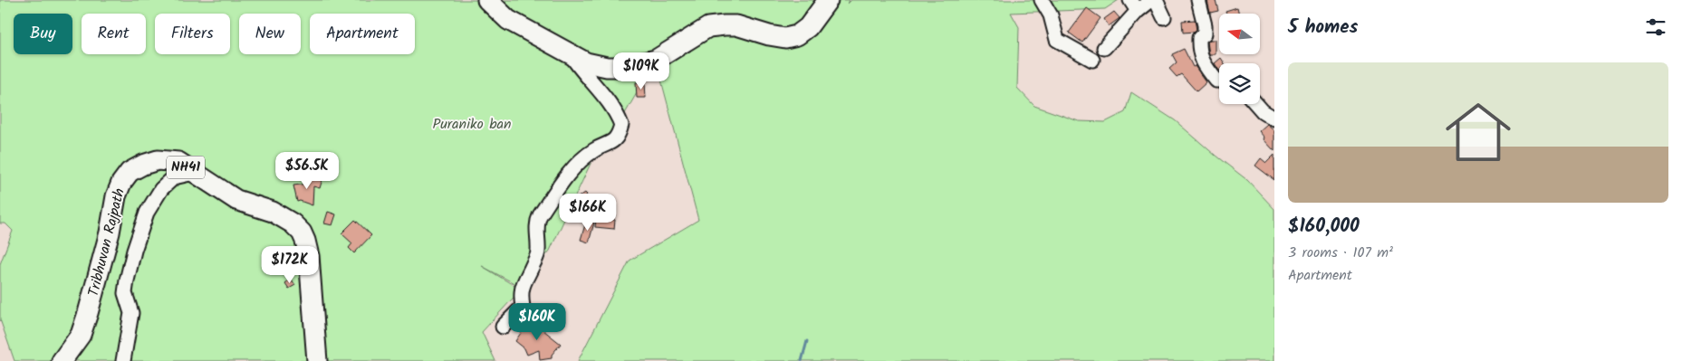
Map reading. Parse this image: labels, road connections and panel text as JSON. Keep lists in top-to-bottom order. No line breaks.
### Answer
{"streets":{"highway":["NH41","Tribhuvan Rajpath"]},"parks":["Puraniko ban"],"north":"left","page":{"heading":"5 homes","chip":["Buy","Rent","Filters","New","Apartment"],"price":["$109K","$56.5K","$166K","$172K","$160K"],"list":[{"name":"$160,000","note":"3 rooms · 107 m² · Apartment"}]}}
